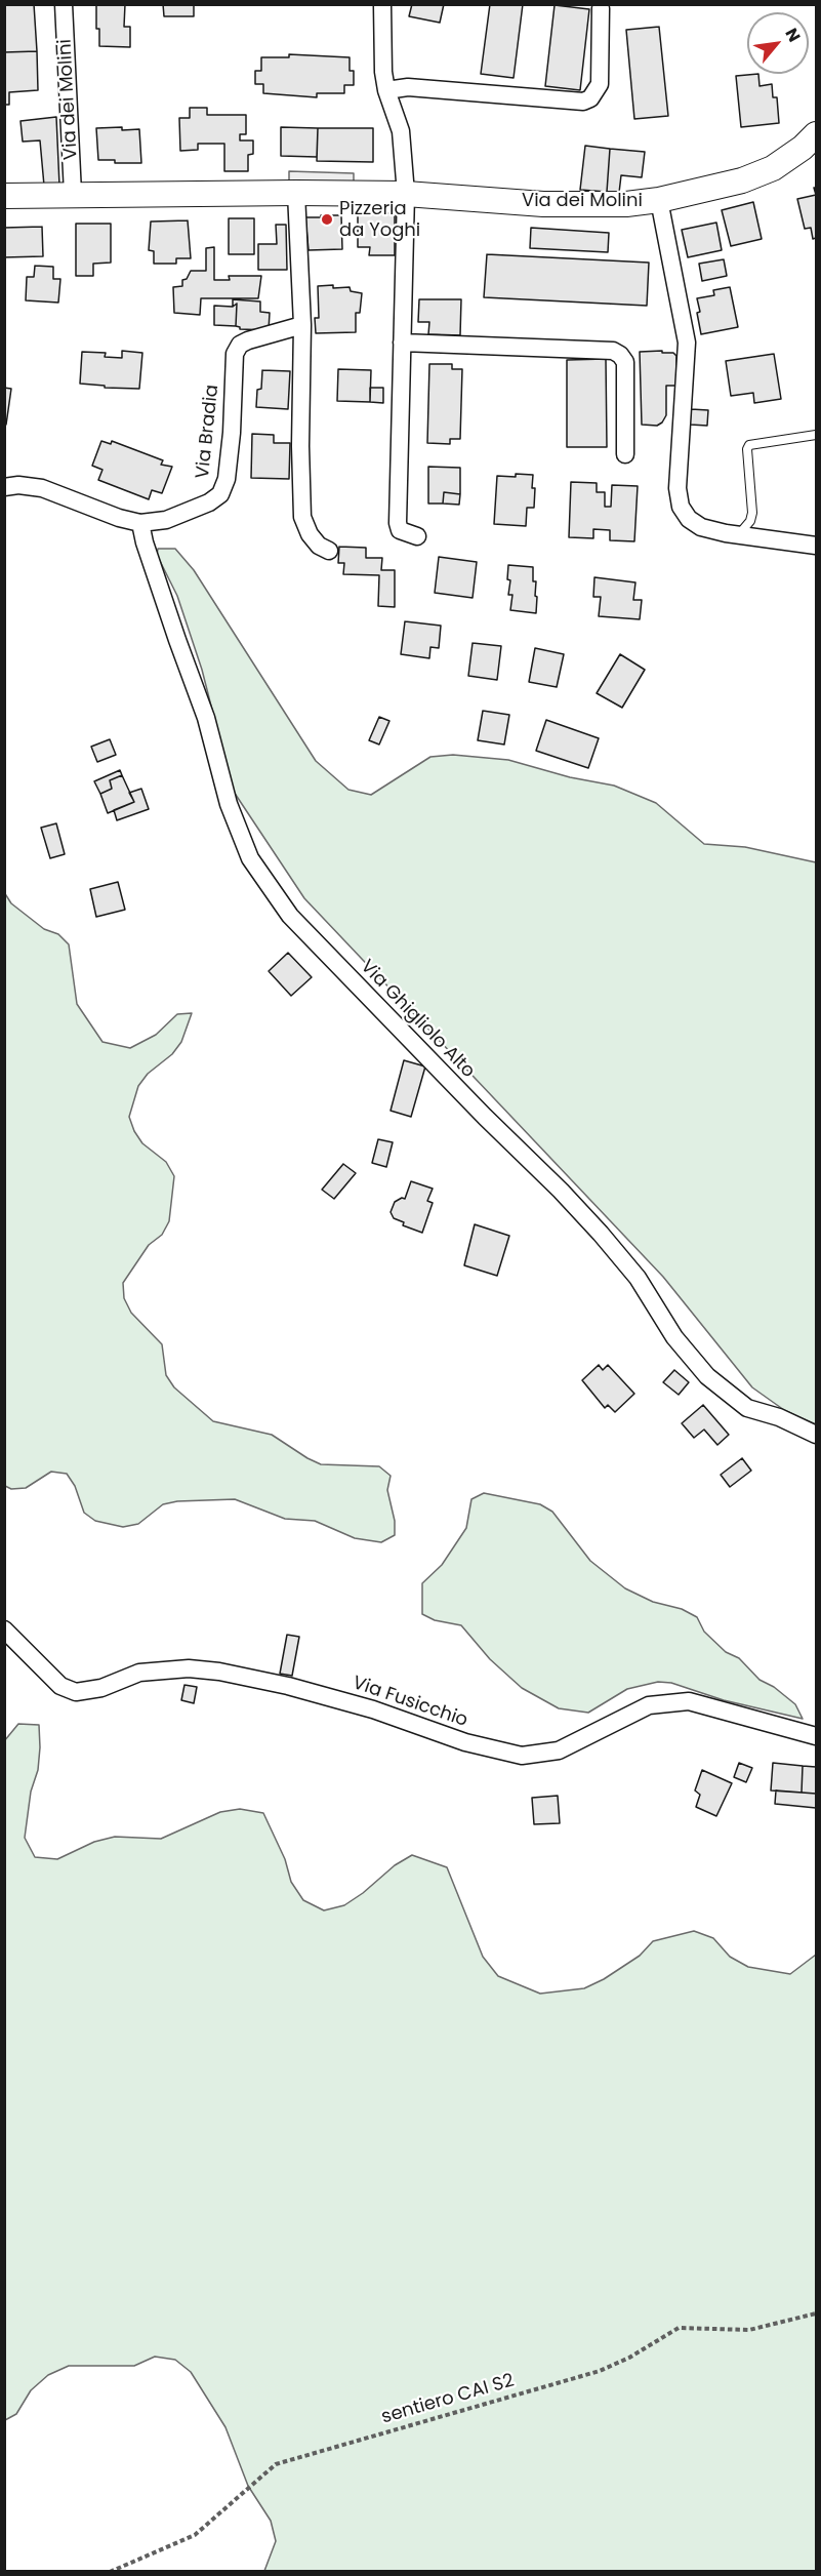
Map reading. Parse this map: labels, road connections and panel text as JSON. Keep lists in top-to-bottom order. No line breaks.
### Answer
{"streets":{"street":["Via dei Molini","Via Bradia","Via Ghigliolo Alto","Via Fusicchio"],"path":["sentiero CAI S2"]},"crossings":[["Via Bradia","Via Ghigliolo Alto"]],"places":["Pizzeria da Yoghi"],"north":"top right"}
